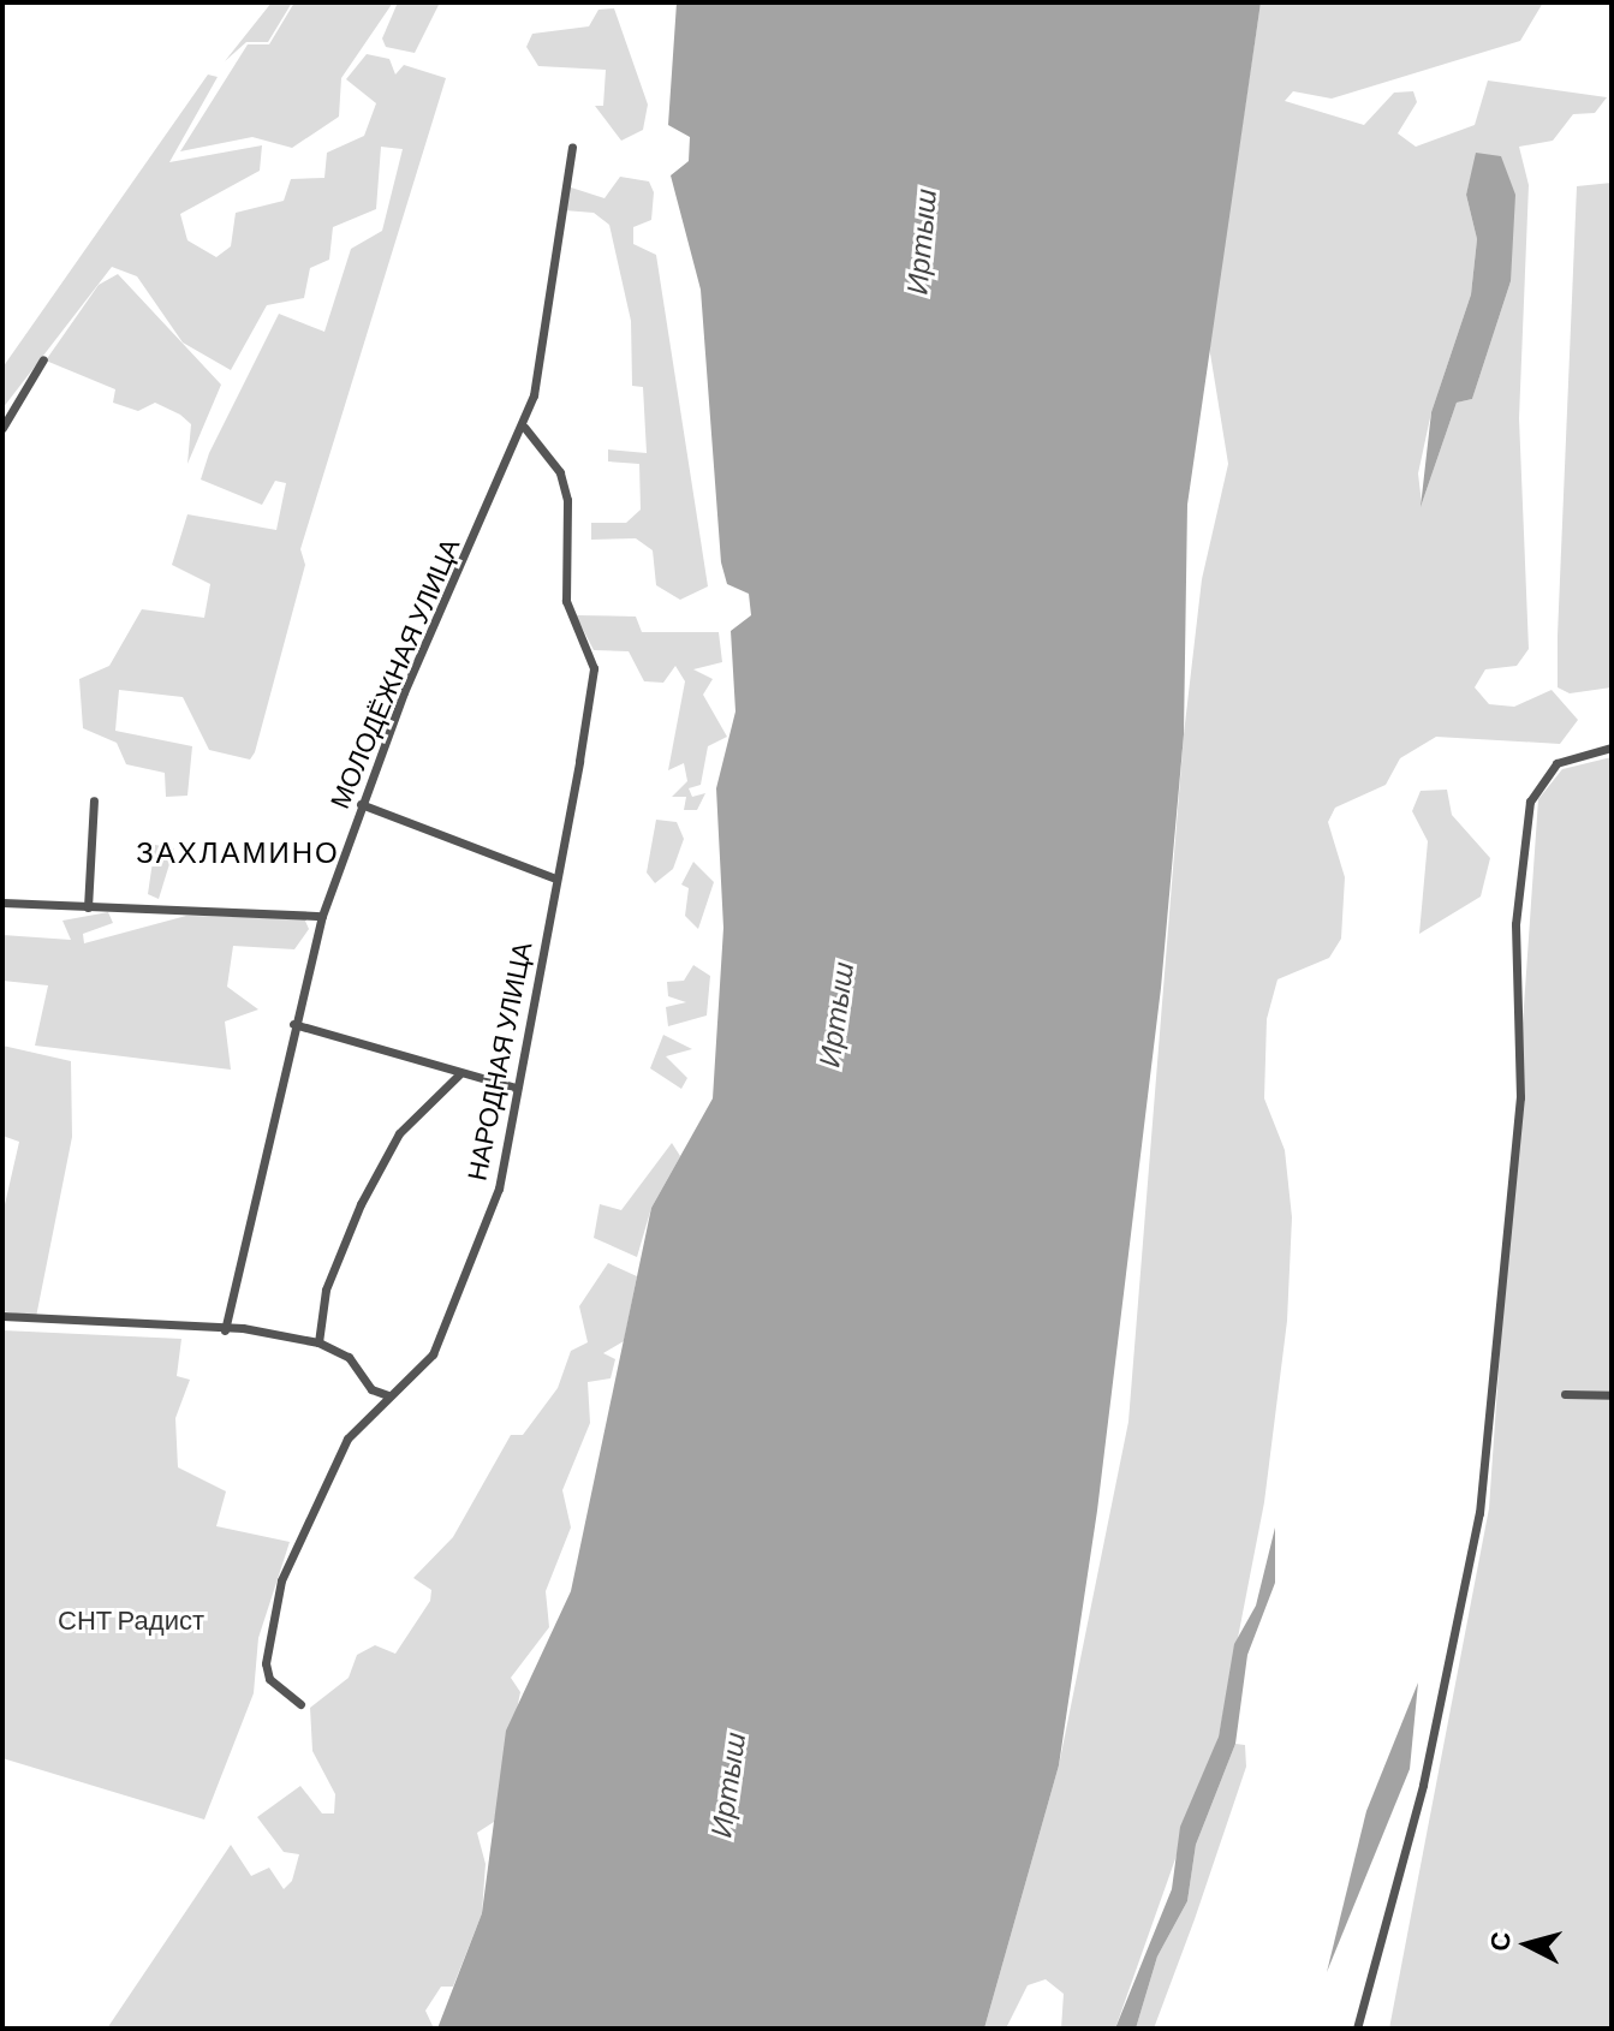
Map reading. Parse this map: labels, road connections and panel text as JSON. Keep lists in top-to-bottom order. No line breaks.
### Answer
{"streets":{"street":["МОЛОДЁЖНАЯ УЛИЦА","НАРОДНАЯ УЛИЦА"]},"crossings":[["МОЛОДЁЖНАЯ УЛИЦА","НАРОДНАЯ УЛИЦА"]],"districts":["ЗАХЛАМИНО"],"water":["Иртыш"],"parks":["СНТ Радист"],"north":"left"}
